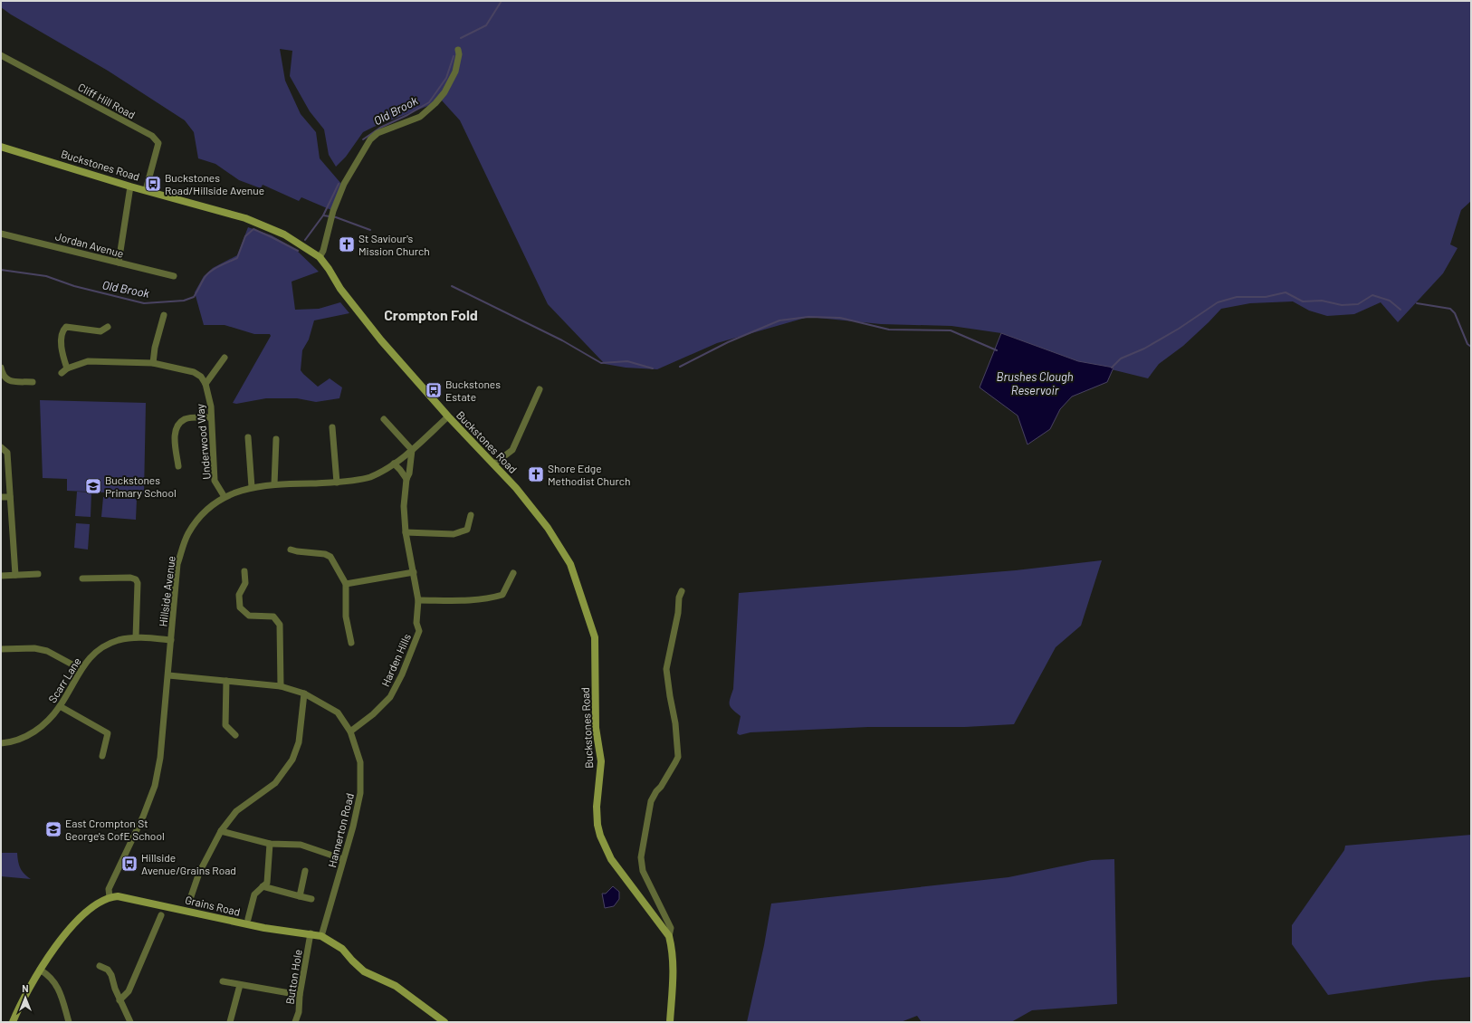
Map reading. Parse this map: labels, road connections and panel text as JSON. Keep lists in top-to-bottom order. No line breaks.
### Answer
{"streets":{"main road":["Buckstones Road","Grains Road"],"street":["Cliff Hill Road","Jordan Avenue","Underwood Way","Hillside Avenue","Harden Hills","Scarr Lane","Hannerton Road","Button Hole"]},"crossings":[["Cliff Hill Road","Buckstones Road"],["Buckstones Road","Hillside Avenue"],["Underwood Way","Hillside Avenue"],["Hillside Avenue","Harden Hills"],["Hillside Avenue","Scarr Lane"],["Hillside Avenue","Hannerton Road"],["Hillside Avenue","Grains Road"],["Harden Hills","Hannerton Road"],["Hannerton Road","Grains Road"],["Grains Road","Button Hole"]],"districts":["Crompton Fold"],"water":["Old Brook","Brushes Clough Reservoir"],"places":{"bus stop":["Buckstones Road/Hillside Avenue","Buckstones Estate","Hillside Avenue/Grains Road"],"church":["St Saviour's Mission Church","Shore Edge Methodist Church"],"school or university":["Buckstones Primary School","East Crompton St George's CofE School"]},"north":"top"}
